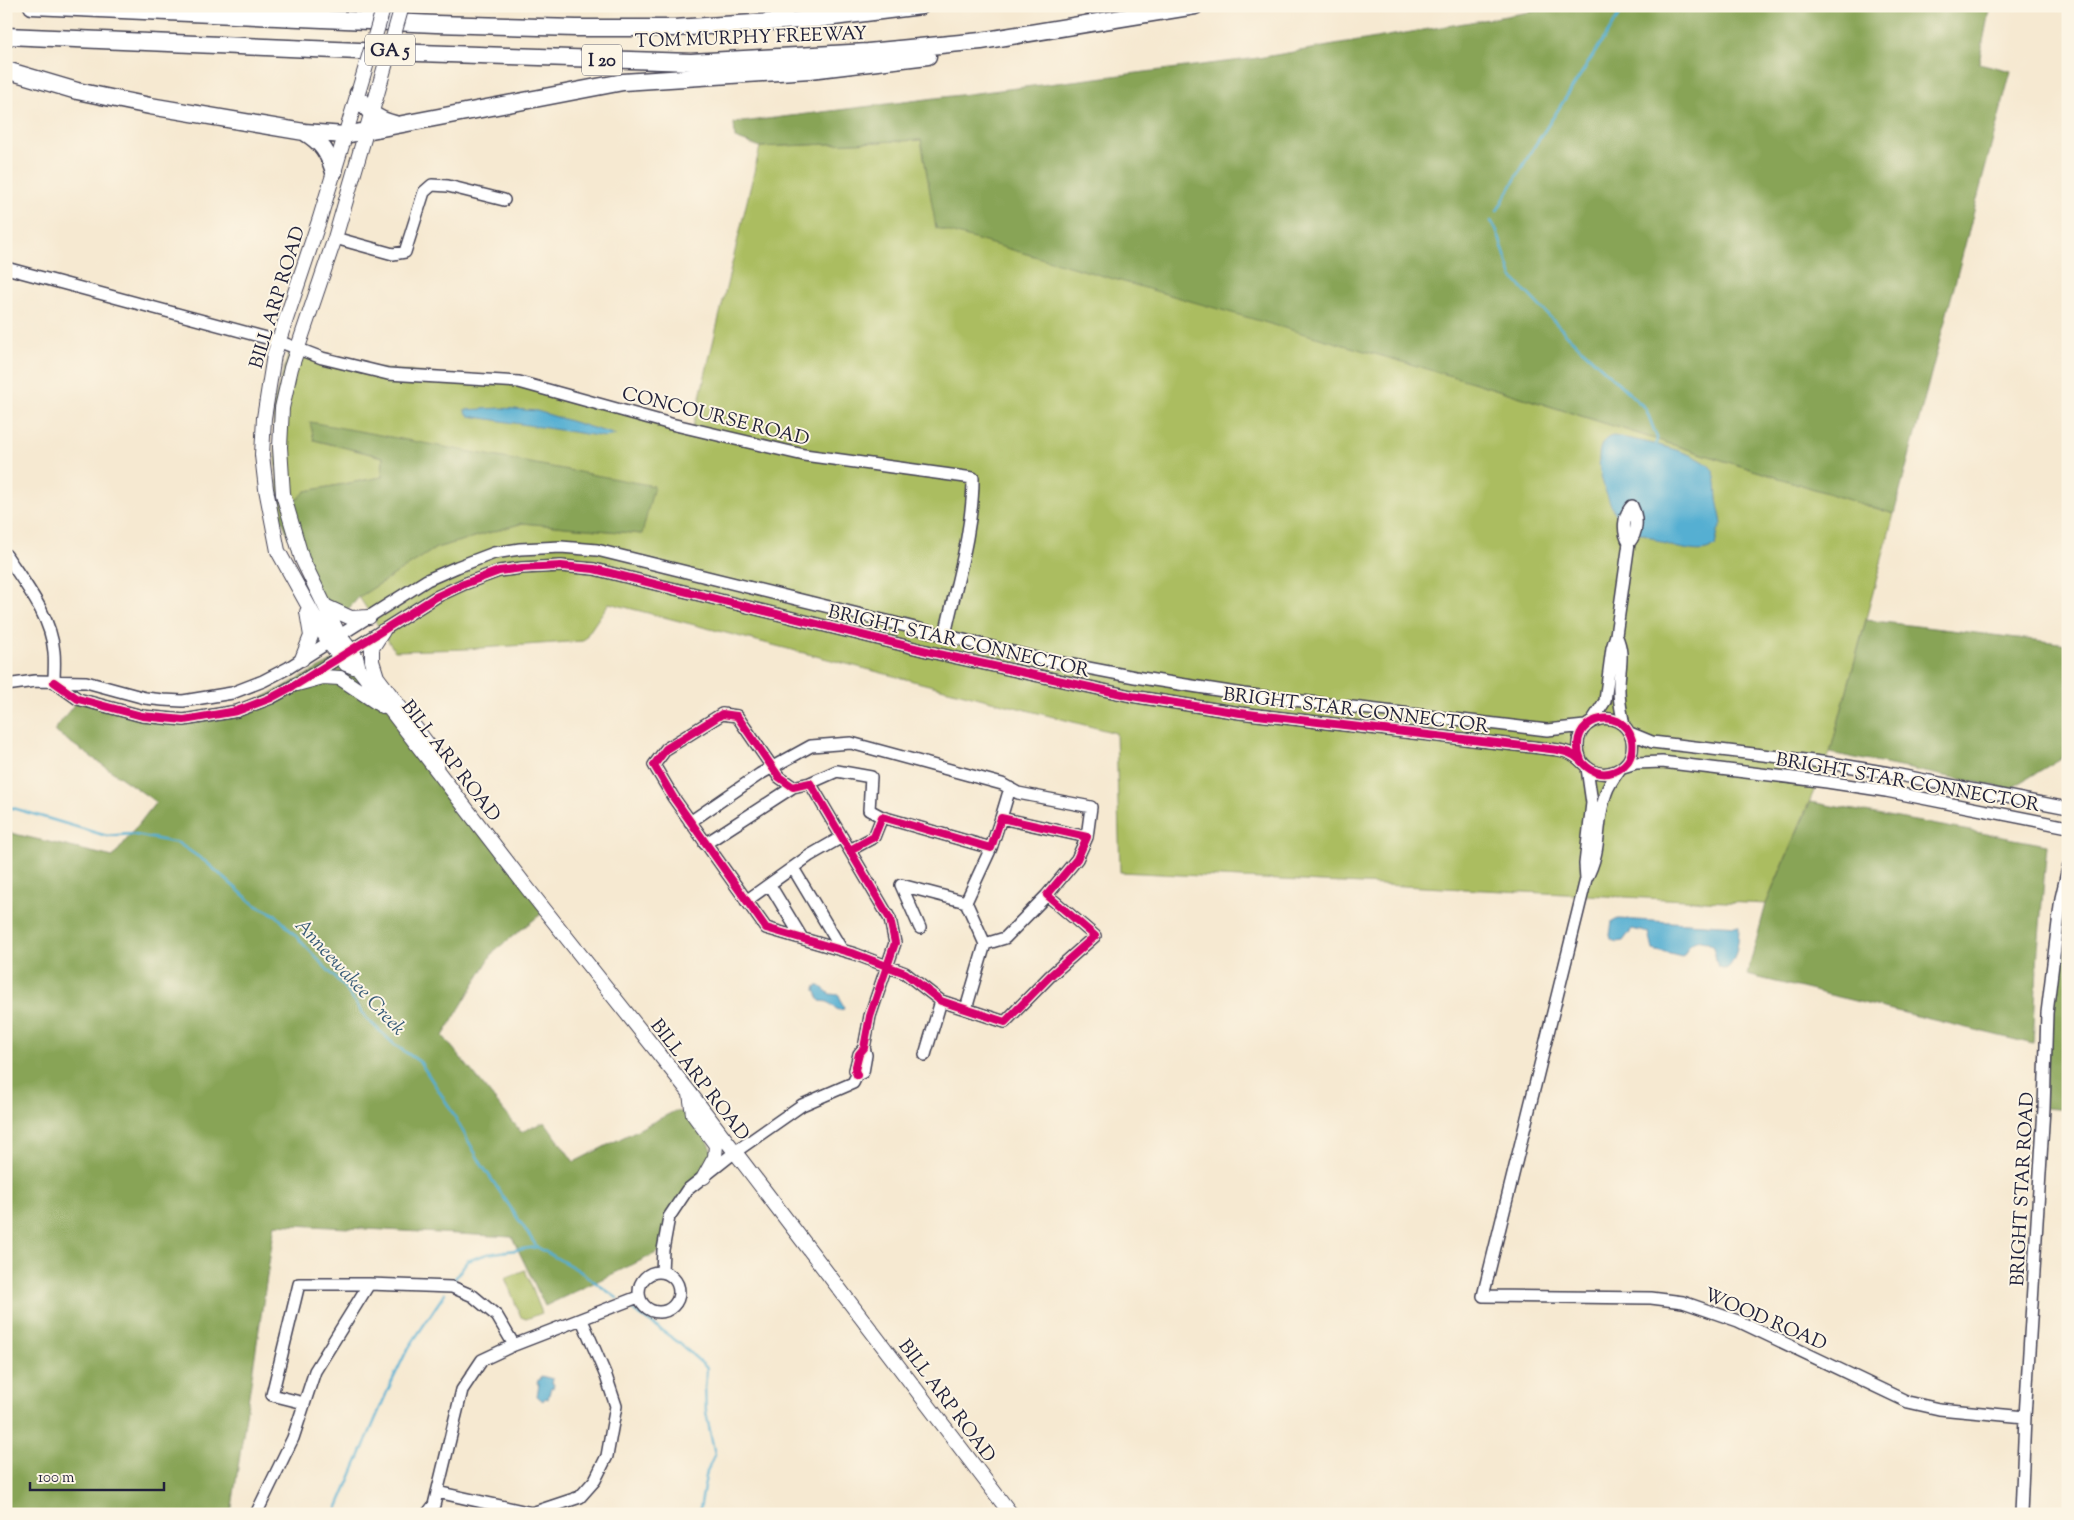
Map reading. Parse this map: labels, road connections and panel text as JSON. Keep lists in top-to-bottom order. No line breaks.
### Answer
{"streets":{"highway":["TOM MURPHY FREEWAY","I 20"],"main road":["GA 5","BILL ARP ROAD"],"street":["CONCOURSE ROAD","BRIGHT STAR CONNECTOR","BRIGHT STAR ROAD","WOOD ROAD"]},"crossings":[["BILL ARP ROAD","CONCOURSE ROAD"],["BILL ARP ROAD","BRIGHT STAR CONNECTOR"],["CONCOURSE ROAD","BRIGHT STAR CONNECTOR"],["BRIGHT STAR ROAD","WOOD ROAD"]],"water":["Anneewakee Creek"],"scale_bar":"100 m"}
